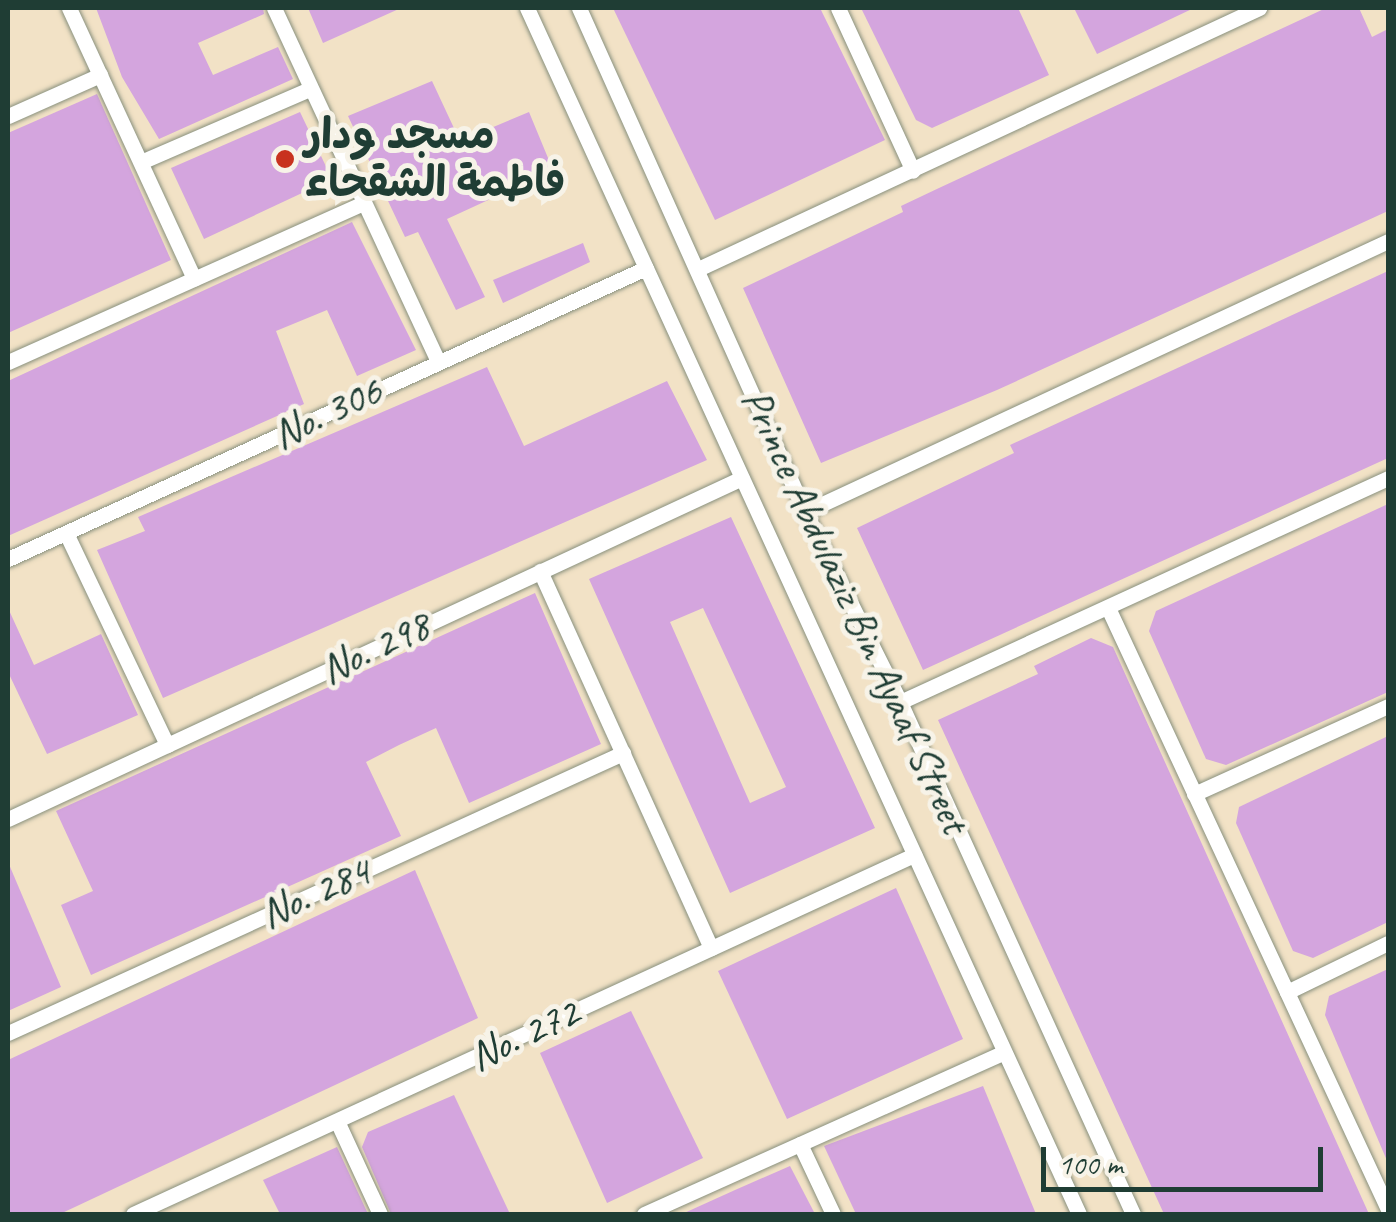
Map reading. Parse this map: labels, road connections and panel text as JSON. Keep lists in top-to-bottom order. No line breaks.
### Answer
{"streets":{"street":["No. 306","Prince Abdulaziz Bin Ayaaf Street","No. 298","No. 284","No. 272"]},"crossings":[["No. 306","Prince Abdulaziz Bin Ayaaf Street"],["Prince Abdulaziz Bin Ayaaf Street","No. 298"],["Prince Abdulaziz Bin Ayaaf Street","No. 272"]],"places":["مسجد ودار فاطمة الشقحاء"],"scale_bar":"100 m"}
